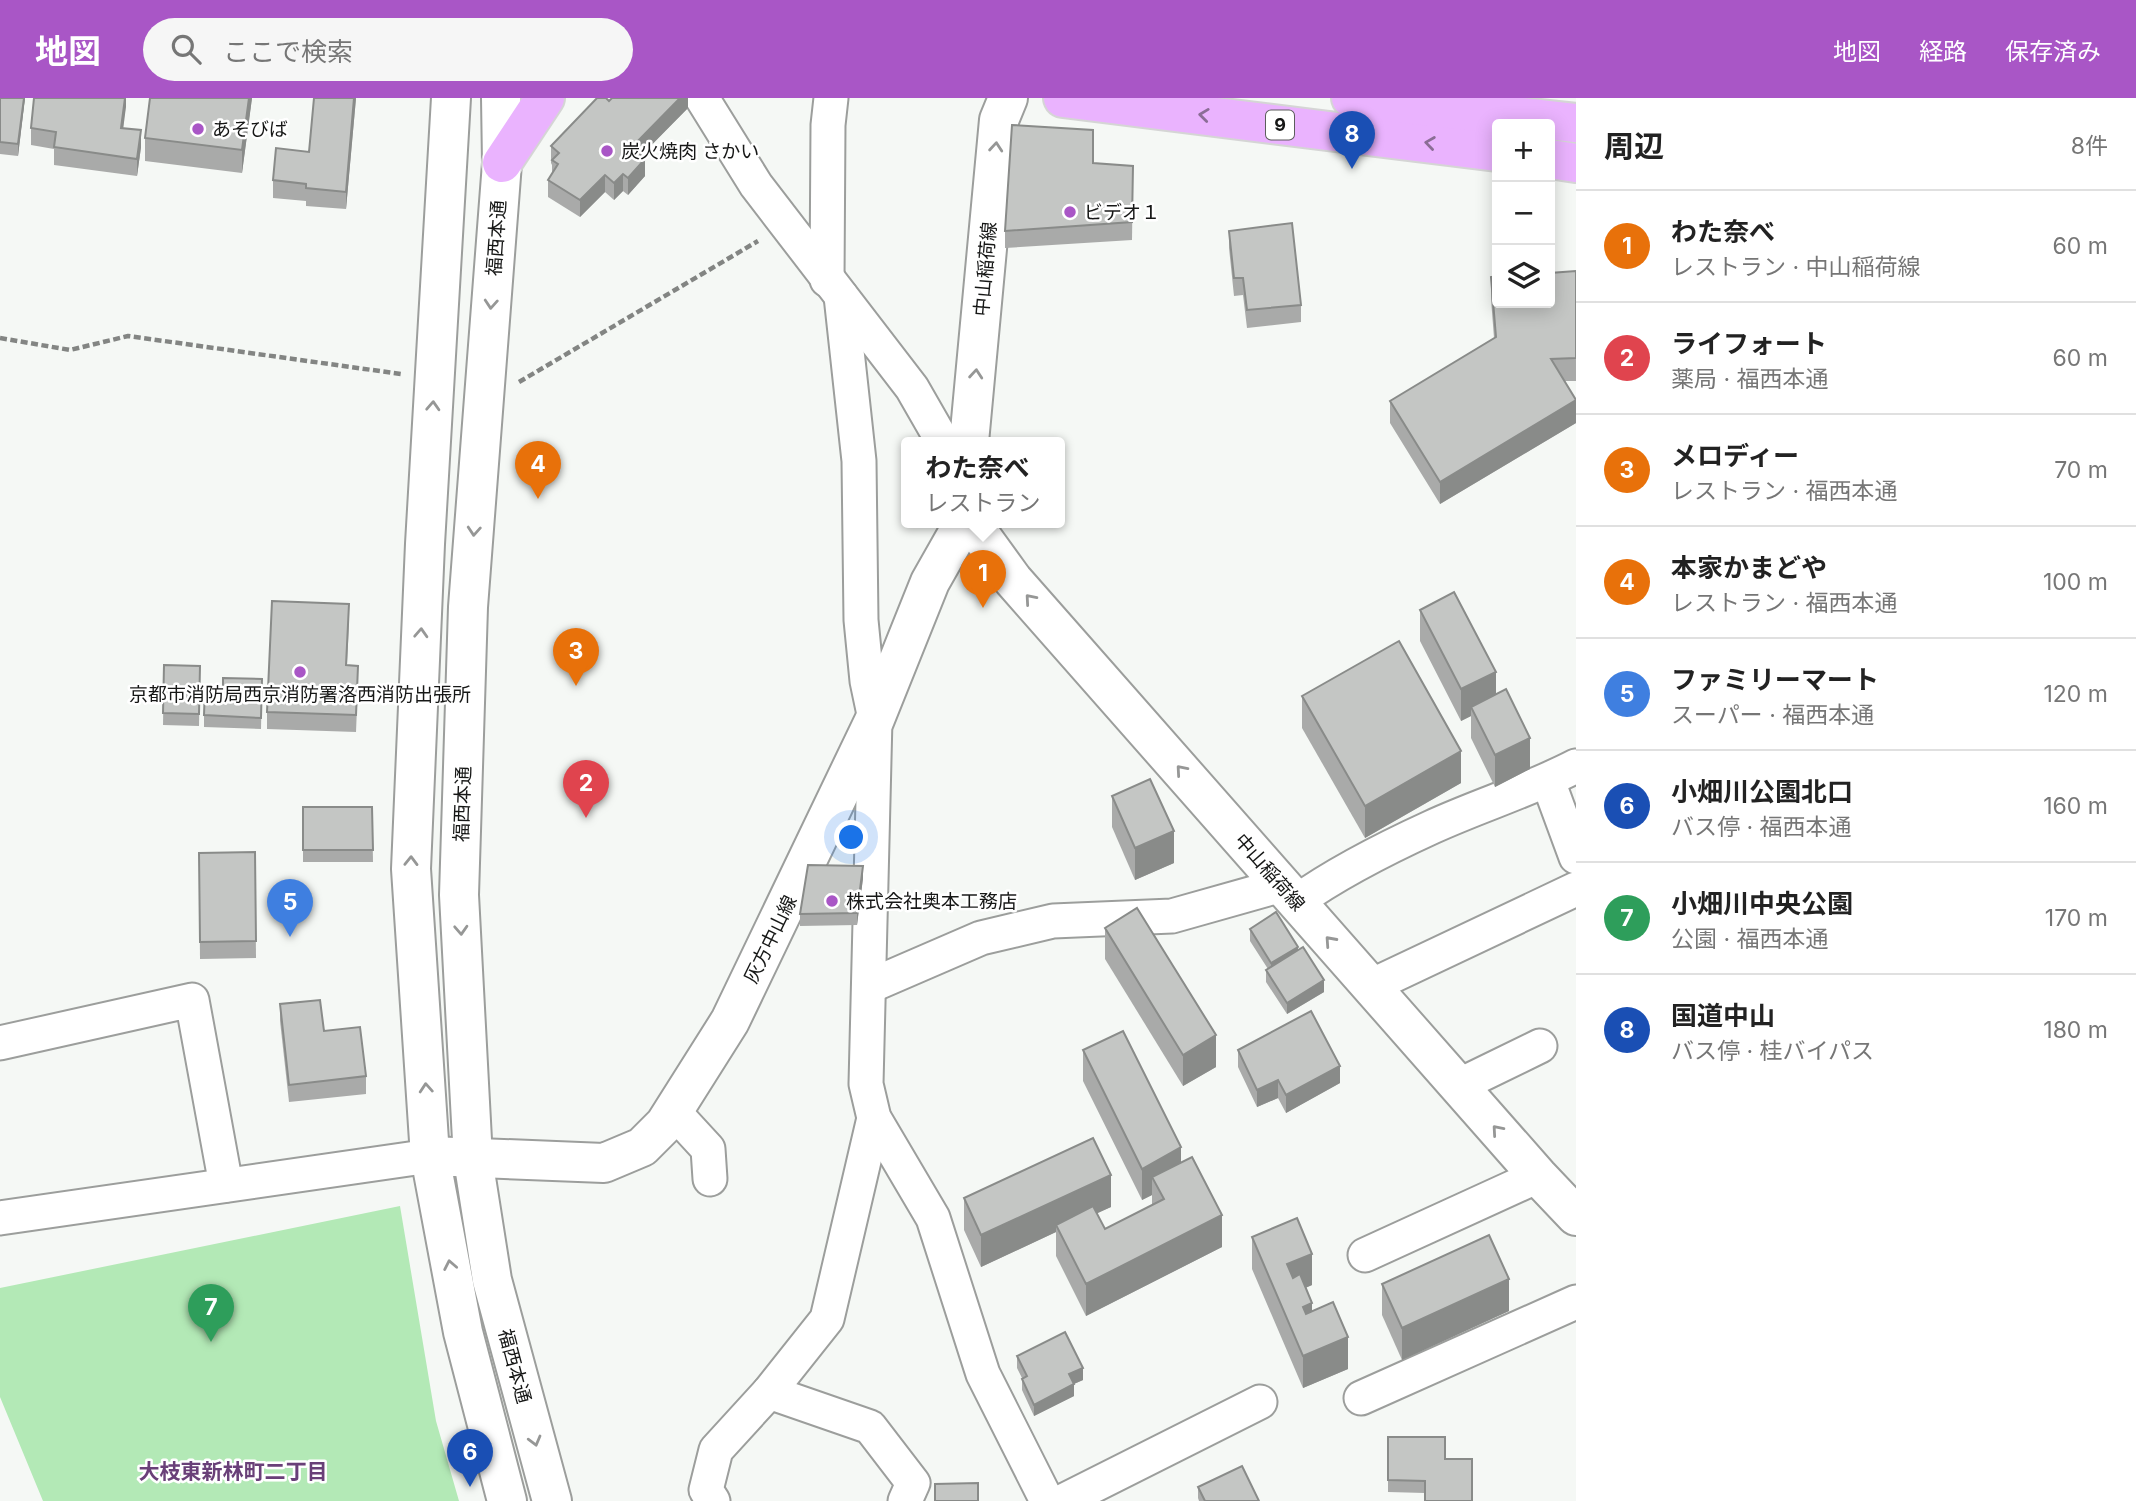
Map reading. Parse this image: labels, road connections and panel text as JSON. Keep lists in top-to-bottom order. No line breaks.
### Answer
{"streets":{"highway":["9"],"main road":["福西本通","中山稲荷線","灰方中山線"]},"crossings":[["福西本通","灰方中山線"]],"one_way":["中山稲荷線"],"districts":["大枝東新林町二丁目"],"places":["あそびば","炭火焼肉 さかい","ビデオ１","京都市消防局西京消防署洛西消防出張所","株式会社奥本工務店"],"page":{"header":"地図","search":"ここで検索","nav":["地図","経路","保存済み"],"heading":["周辺","8件"],"pins":["8","4","1","3","2","5","7","6"],"map_buttons":["+","−"],"list":[{"mark":"1","name":"わた奈べ","note":"レストラン · 中山稲荷線","value":"60 m"},{"mark":"2","name":"ライフォート","note":"薬局 · 福西本通","value":"60 m"},{"mark":"3","name":"メロディー","note":"レストラン · 福西本通","value":"70 m"},{"mark":"4","name":"本家かまどや","note":"レストラン · 福西本通","value":"100 m"},{"mark":"5","name":"ファミリーマート","note":"スーパー · 福西本通","value":"120 m"},{"mark":"6","name":"小畑川公園北口","note":"バス停 · 福西本通","value":"160 m"},{"mark":"7","name":"小畑川中央公園","note":"公園 · 福西本通","value":"170 m"},{"mark":"8","name":"国道中山","note":"バス停 · 桂バイパス","value":"180 m"}],"popup":["わた奈べ","レストラン"]}}
